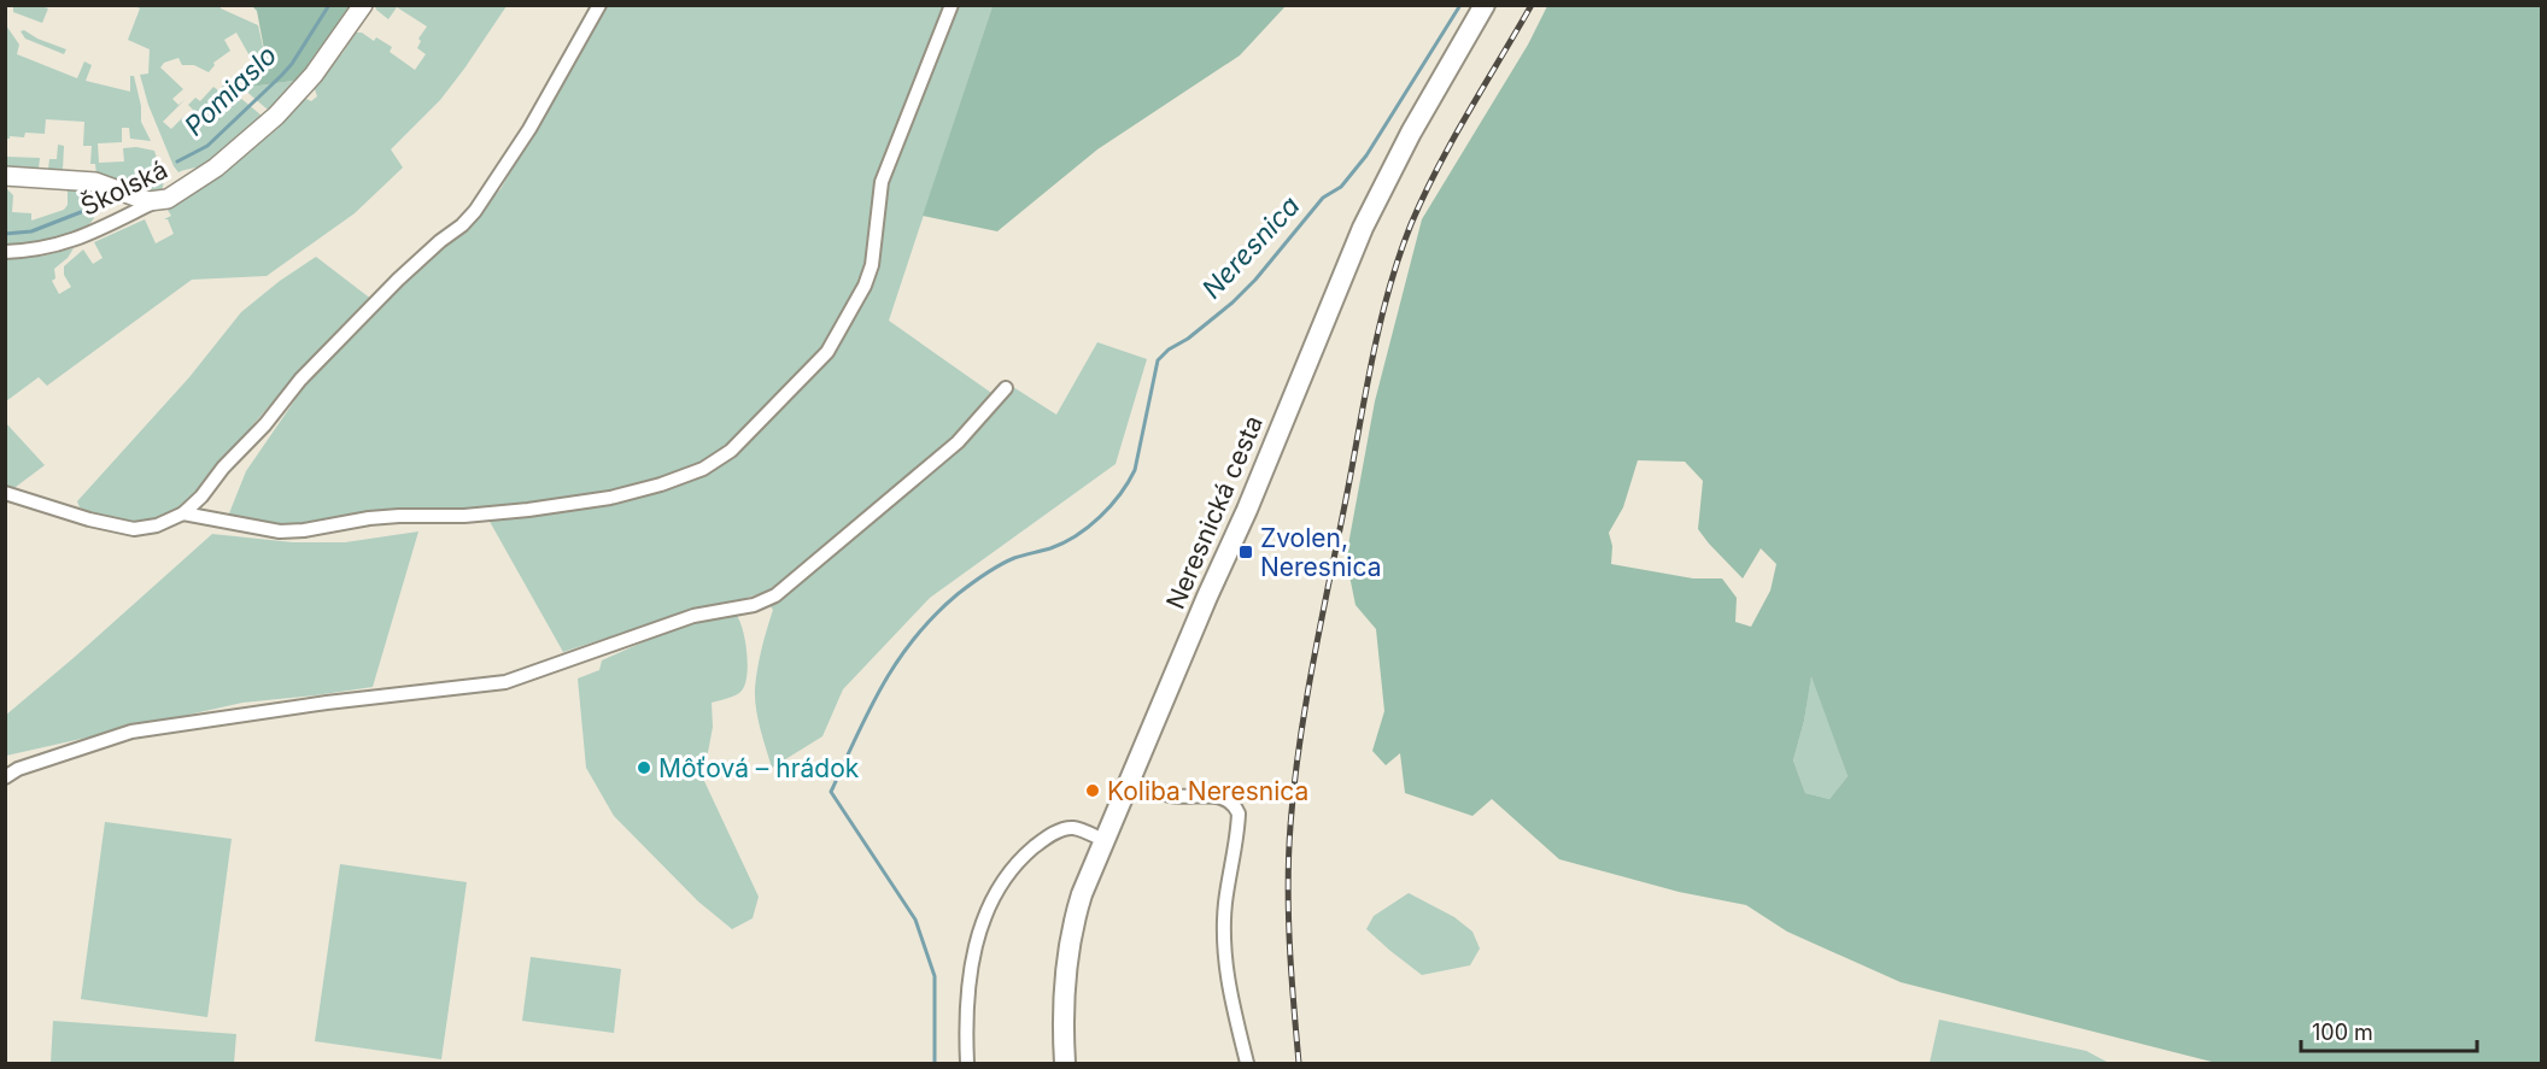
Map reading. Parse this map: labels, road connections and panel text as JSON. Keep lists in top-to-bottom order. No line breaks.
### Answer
{"streets":{"main road":["Neresnická cesta"],"street":["Školská"]},"water":["Pomiaslo","Neresnica"],"places":{"transit":["Zvolen, Neresnica"],"other":["Môťová – hrádok","Koliba Neresnica"]},"scale_bar":"100 m"}
